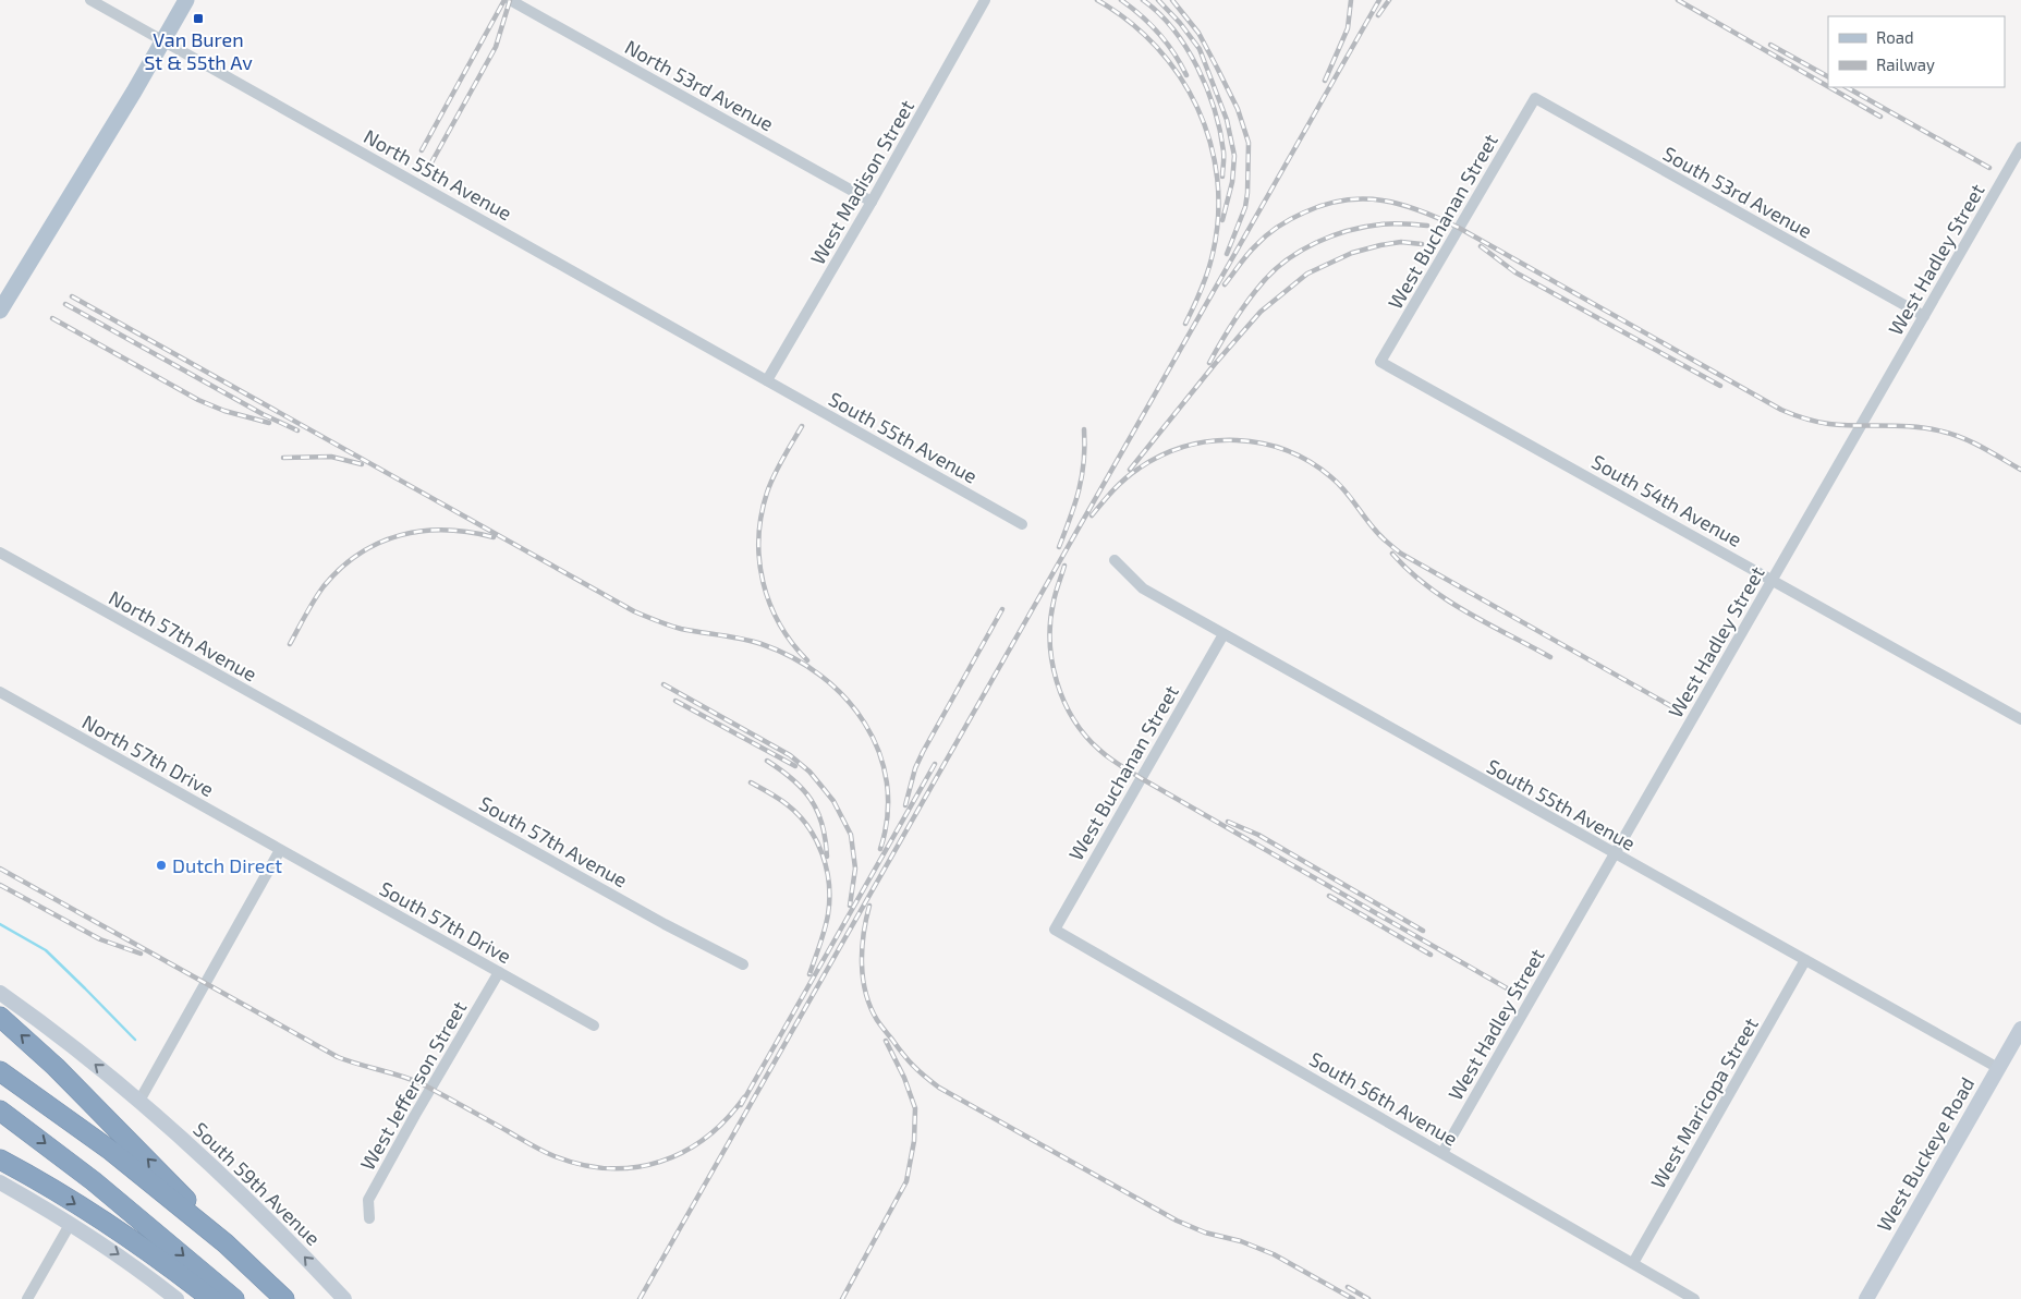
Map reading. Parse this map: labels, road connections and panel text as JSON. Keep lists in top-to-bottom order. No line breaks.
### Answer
{"streets":{"main road":["West Buckeye Road","South 59th Avenue"],"street":["North 53rd Avenue","North 55th Avenue","West Madison Street","South 53rd Avenue","West Buchanan Street","West Hadley Street","South 55th Avenue","South 54th Avenue","North 57th Avenue","North 57th Drive","South 57th Avenue","South 57th Drive","West Jefferson Street","South 56th Avenue","West Maricopa Street"]},"crossings":[["North 53rd Avenue","West Madison Street"],["North 55th Avenue","West Madison Street"],["North 55th Avenue","South 55th Avenue"],["West Madison Street","South 55th Avenue"],["South 53rd Avenue","West Buchanan Street"],["South 53rd Avenue","West Hadley Street"],["West Buchanan Street","South 55th Avenue"],["West Buchanan Street","South 54th Avenue"],["West Buchanan Street","South 56th Avenue"],["West Hadley Street","South 55th Avenue"],["West Hadley Street","South 54th Avenue"],["West Hadley Street","South 56th Avenue"],["South 55th Avenue","West Maricopa Street"],["South 55th Avenue","West Buckeye Road"],["North 57th Avenue","South 57th Avenue"],["North 57th Drive","South 57th Drive"],["South 57th Drive","West Jefferson Street"],["South 56th Avenue","West Maricopa Street"]],"one_way":["South 59th Avenue"],"places":{"transit":["Van Buren St & 55th Av"],"other":["Dutch Direct"]},"legend":["Road","Railway"]}
